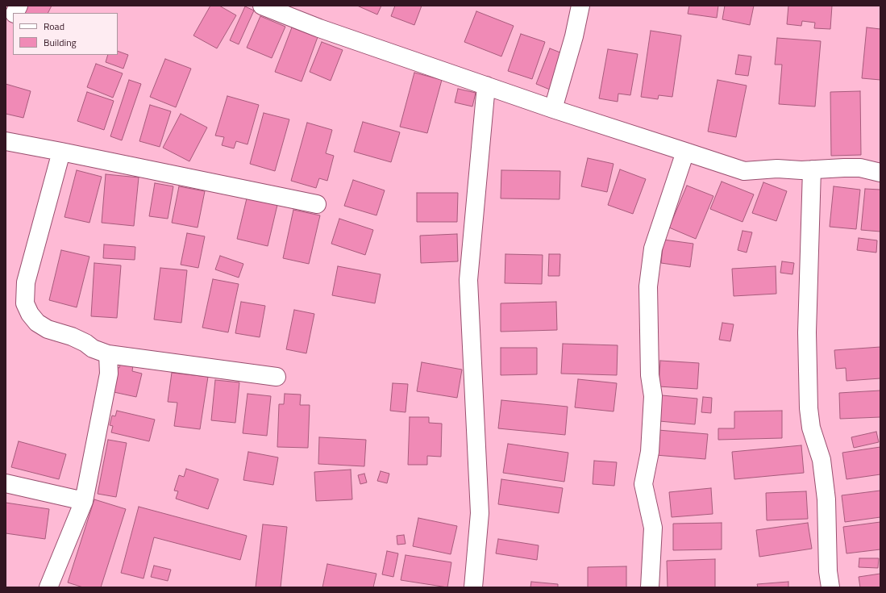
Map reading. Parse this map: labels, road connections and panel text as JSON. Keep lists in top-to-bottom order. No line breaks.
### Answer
{"legend":["Road","Building"]}
